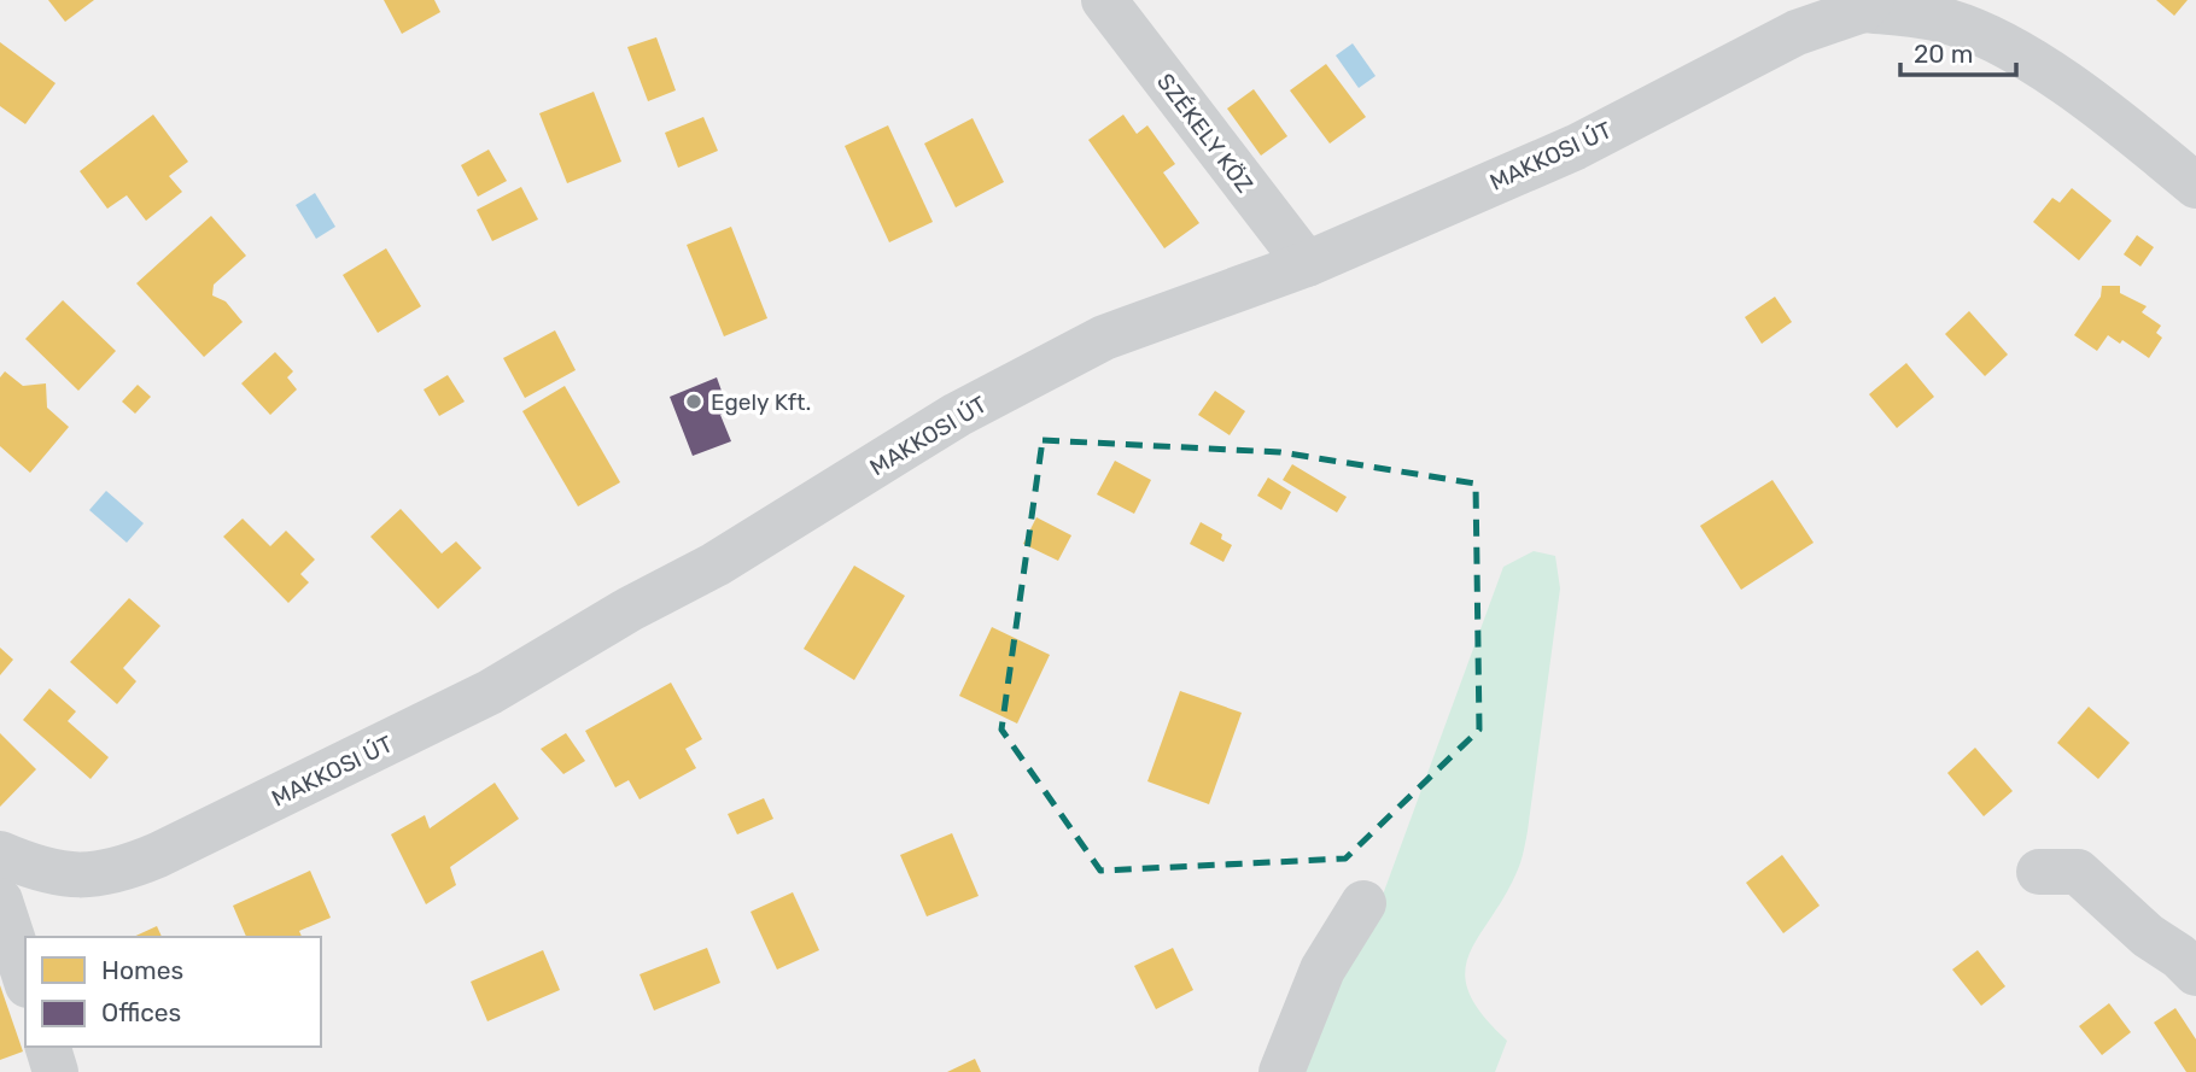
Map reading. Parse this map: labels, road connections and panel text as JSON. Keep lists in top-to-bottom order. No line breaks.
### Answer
{"streets":{"street":["SZÉKELY KÖZ","MAKKOSI ÚT"]},"crossings":[["SZÉKELY KÖZ","MAKKOSI ÚT"]],"places":["Egely Kft."],"legend":["Homes","Offices"],"scale_bar":"20 m"}
